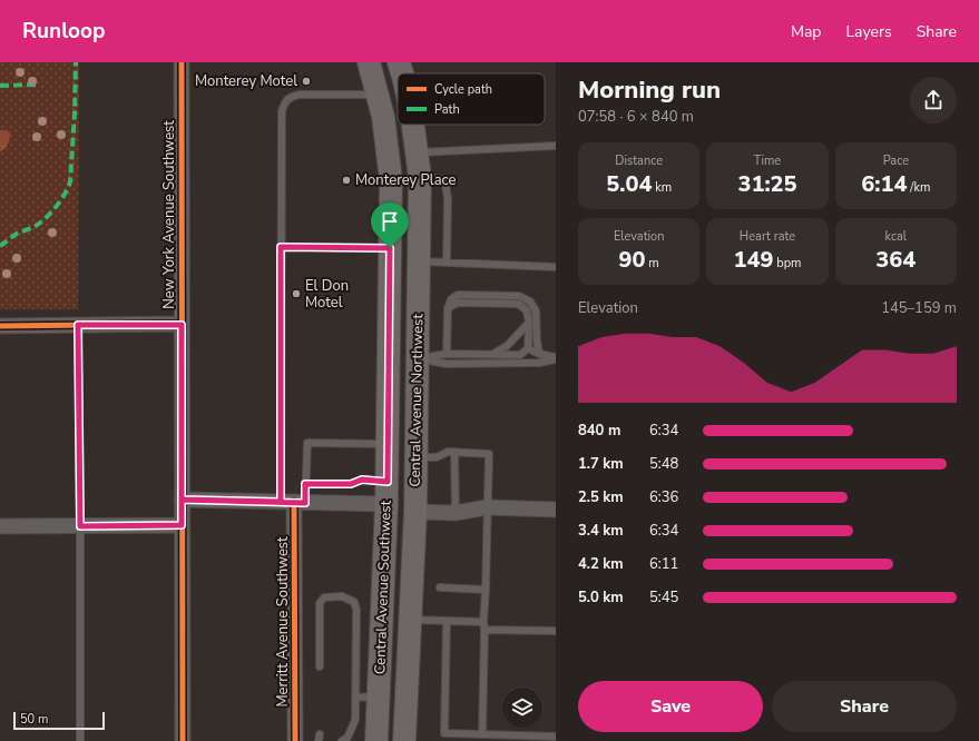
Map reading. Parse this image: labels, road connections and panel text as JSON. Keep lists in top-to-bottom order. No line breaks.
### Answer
{"streets":{"main road":["Central Avenue Northwest","Central Avenue Southwest"],"street":["New York Avenue Southwest","Merritt Avenue Southwest"]},"places":["Monterey Motel","Monterey Place","El Don Motel"],"legend":["Cycle path","Path"],"scale_bar":"50 m","page":{"header":"Runloop","nav":["Map","Layers","Share"],"heading":["Morning run","07:58 · 6 × 840 m"],"stats":[["Distance","5.04 km"],["Time","31:25"],["Pace","6:14 /km"],["Elevation","90 m"],["Heart rate","149 bpm"],["kcal","364"]],"chart":["Elevation","145–159 m"],"list":[{"name":"840 m","note":"6:34"},{"name":"1.7 km","note":"5:48"},{"name":"2.5 km","note":"6:36"},{"name":"3.4 km","note":"6:34"},{"name":"4.2 km","note":"6:11"},{"name":"5.0 km","note":"5:45"}],"buttons":["Save","Share"],"scale":"50 m"}}
